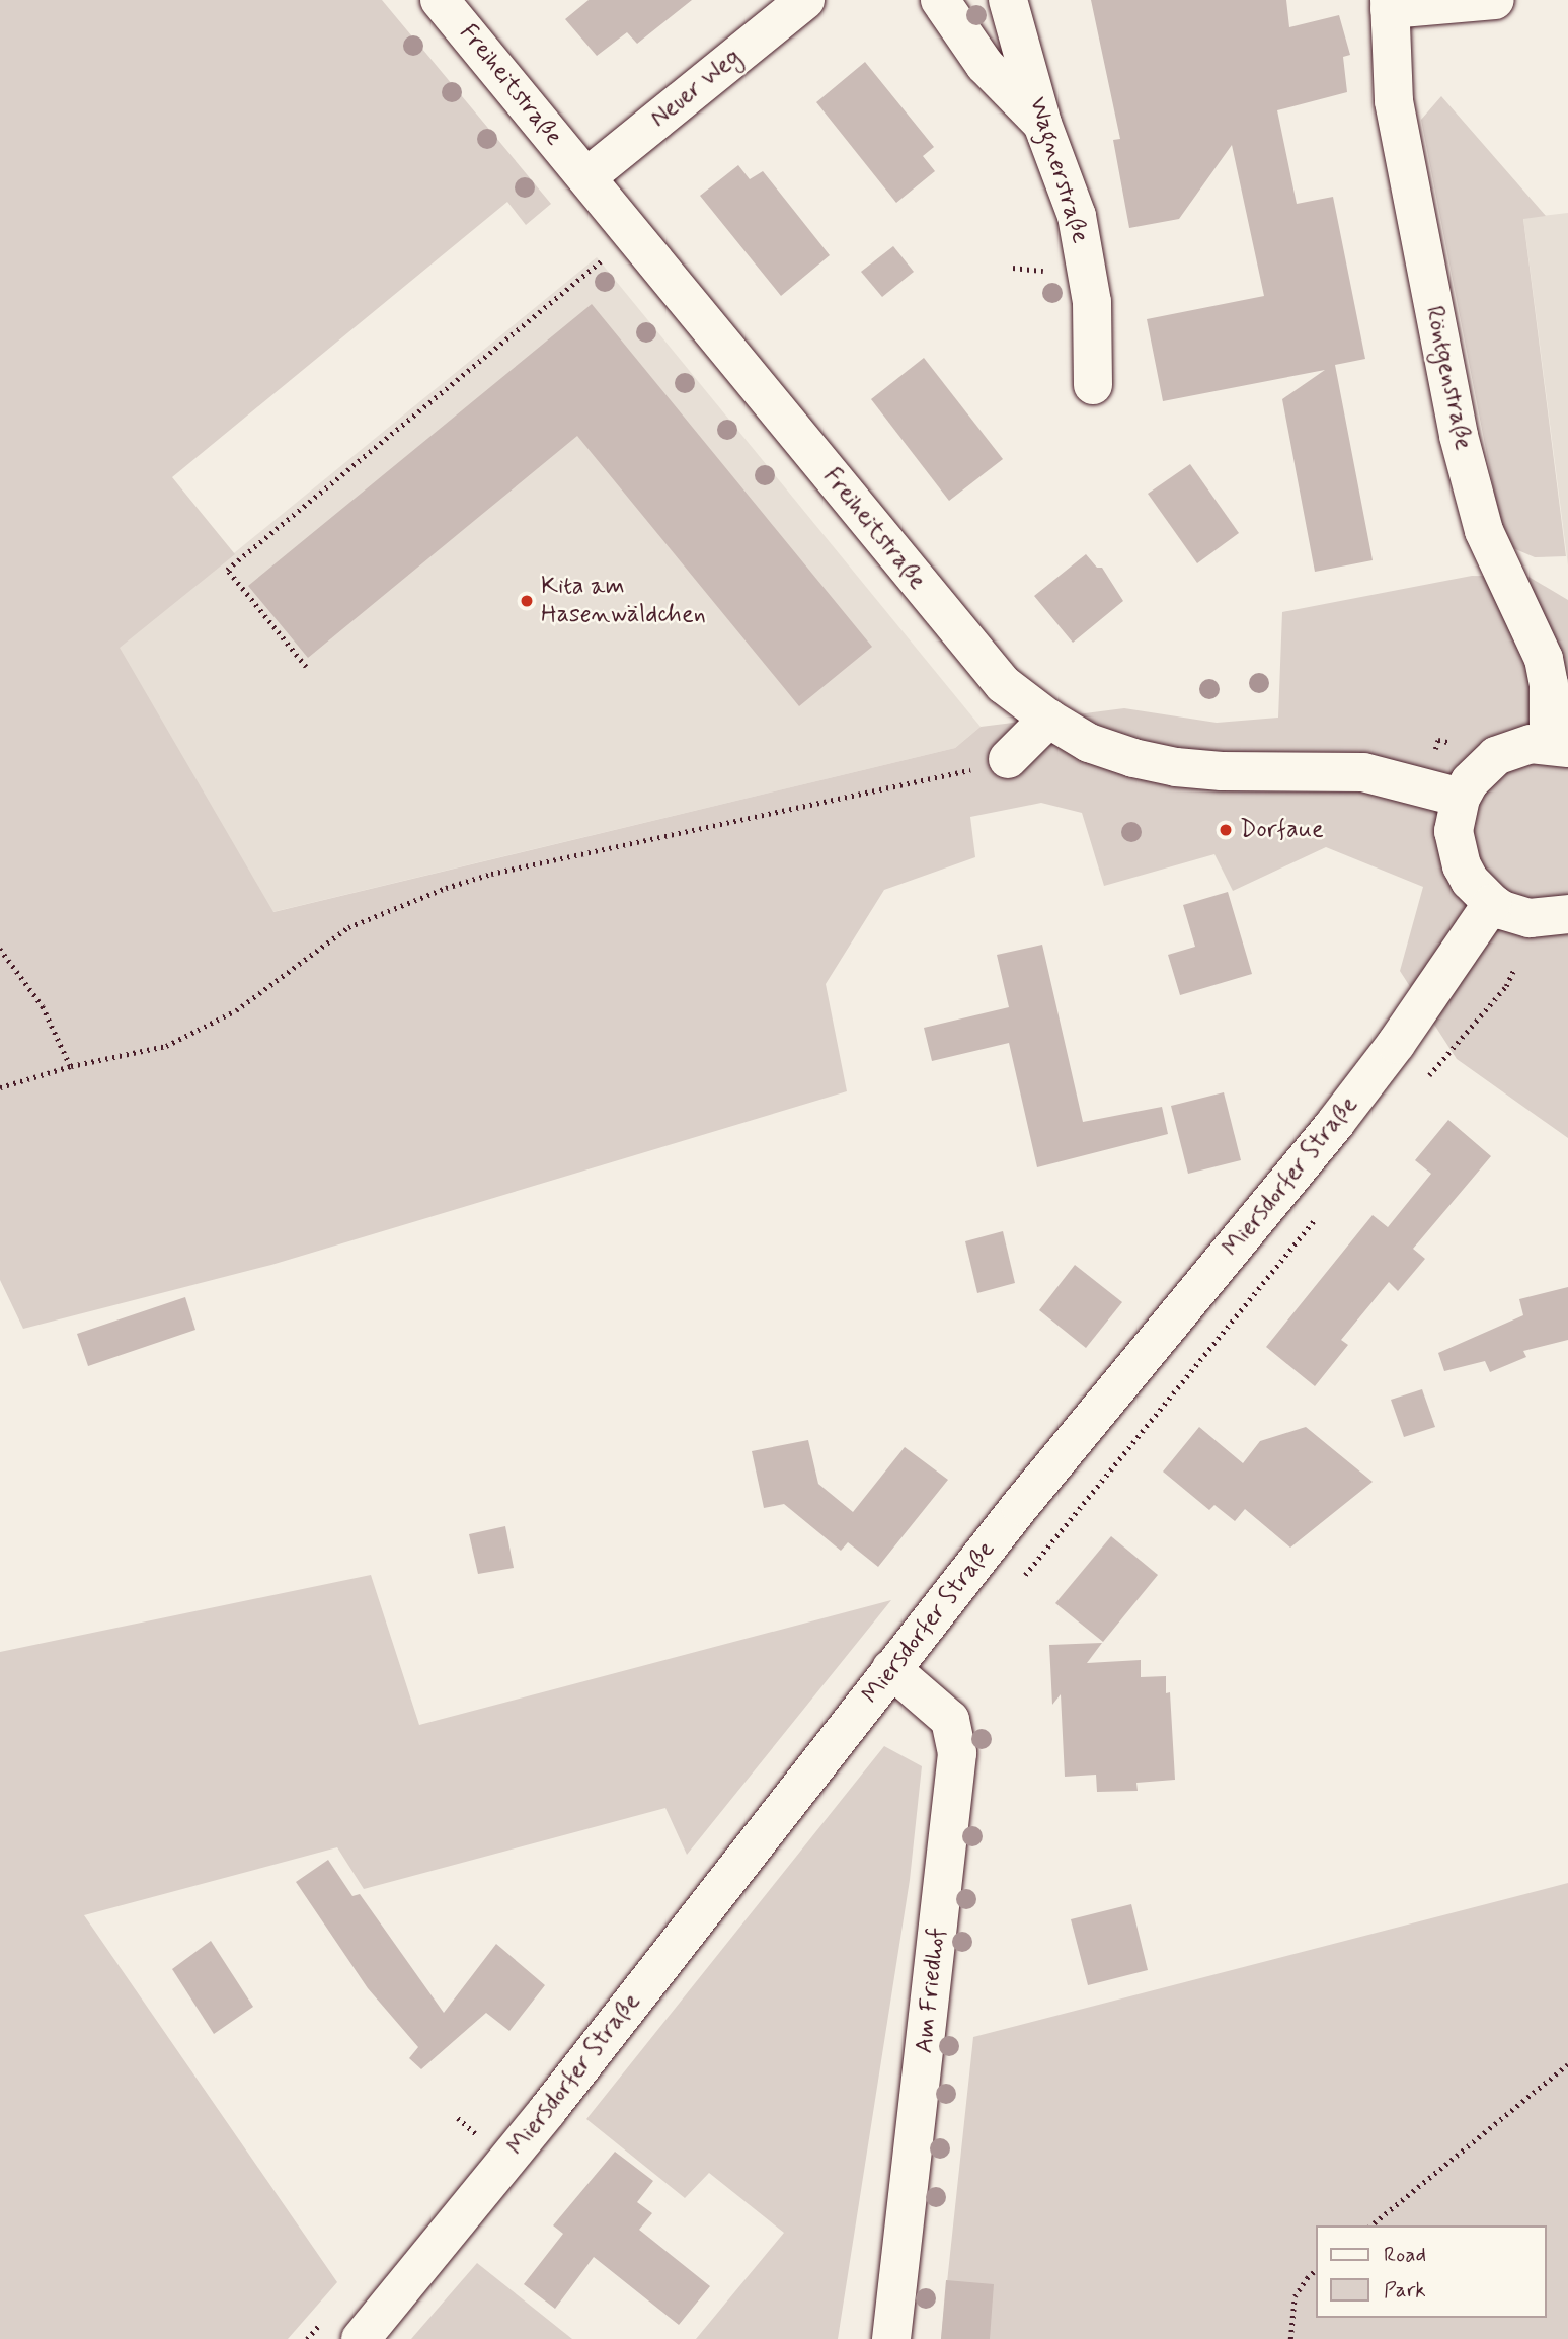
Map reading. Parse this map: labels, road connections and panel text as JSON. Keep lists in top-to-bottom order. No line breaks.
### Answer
{"streets":{"street":["Freiheitstraße","Neuer Weg","Wagnerstraße","Röntgenstraße","Miersdorfer Straße","Am Friedhof"]},"crossings":[["Freiheitstraße","Neuer Weg"],["Miersdorfer Straße","Am Friedhof"]],"places":["Kita am Hasenwäldchen","Dorfaue"],"legend":["Road","Park"]}
